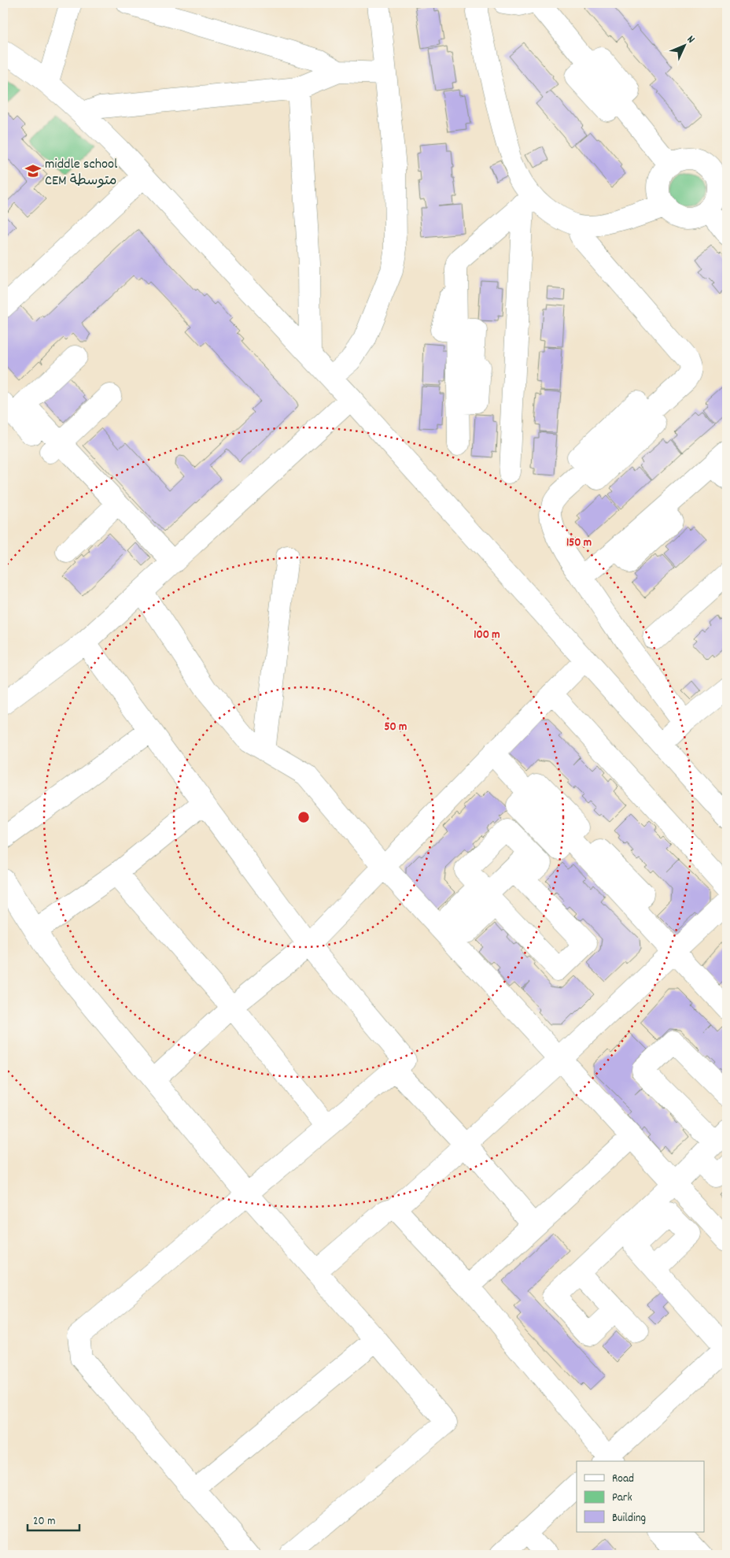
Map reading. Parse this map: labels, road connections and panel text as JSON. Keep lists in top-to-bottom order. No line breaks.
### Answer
{"places":{"school or university":["middle school CEM متوسطة"]},"legend":["Road","Park","Building"],"scale_bar":"20 m","north":"top right","rings":["150 m","100 m","50 m"]}
